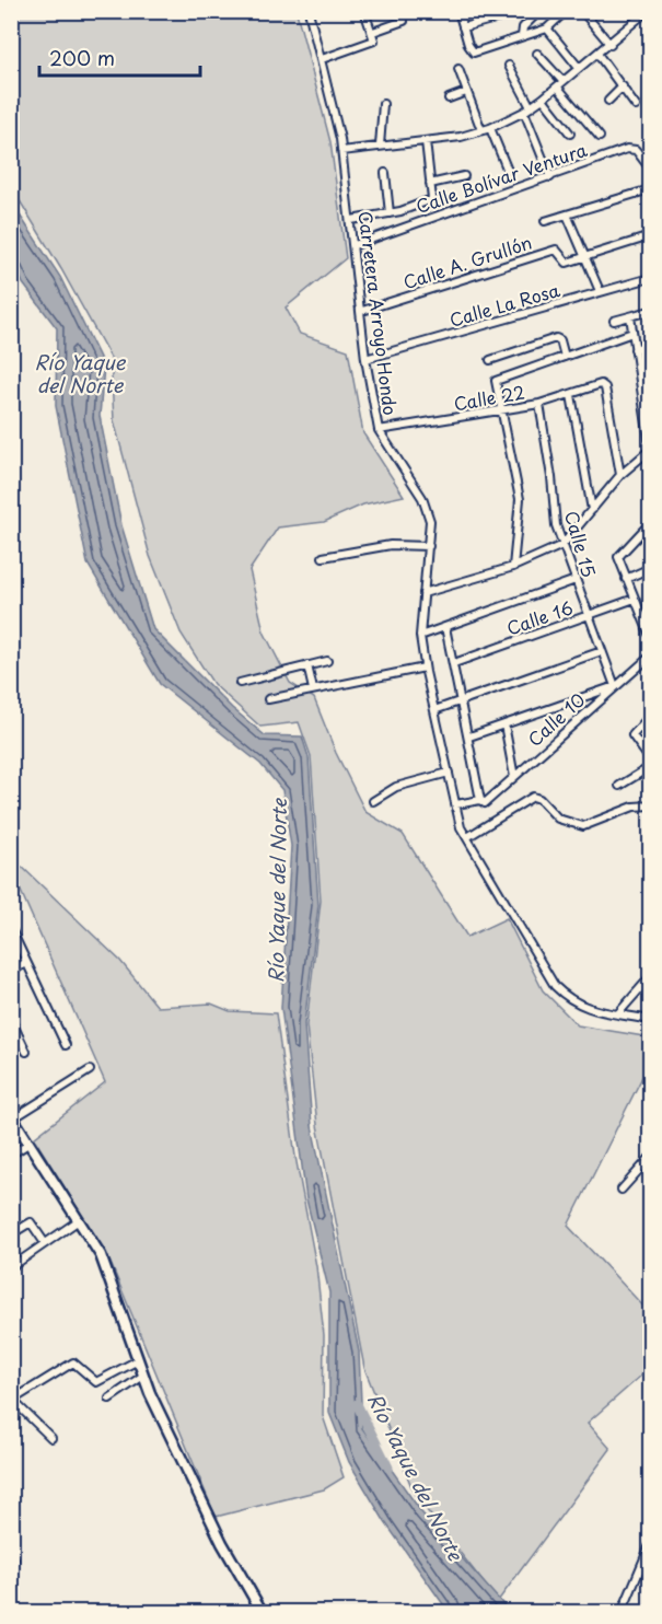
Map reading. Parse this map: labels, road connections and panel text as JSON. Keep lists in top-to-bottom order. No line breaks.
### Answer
{"streets":{"street":["Calle Bolívar Ventura","Calle A. Grullón","Calle La Rosa","Carretera Arroyo Hondo","Calle 22","Calle 15","Calle 16","Calle 10"]},"crossings":[["Calle Bolívar Ventura","Carretera Arroyo Hondo"],["Calle A. Grullón","Carretera Arroyo Hondo"],["Calle La Rosa","Carretera Arroyo Hondo"],["Carretera Arroyo Hondo","Calle 22"],["Calle 22","Calle 15"],["Calle 15","Calle 16"],["Calle 15","Calle 10"]],"water":["Río Yaque del Norte"],"scale_bar":"200 m"}
